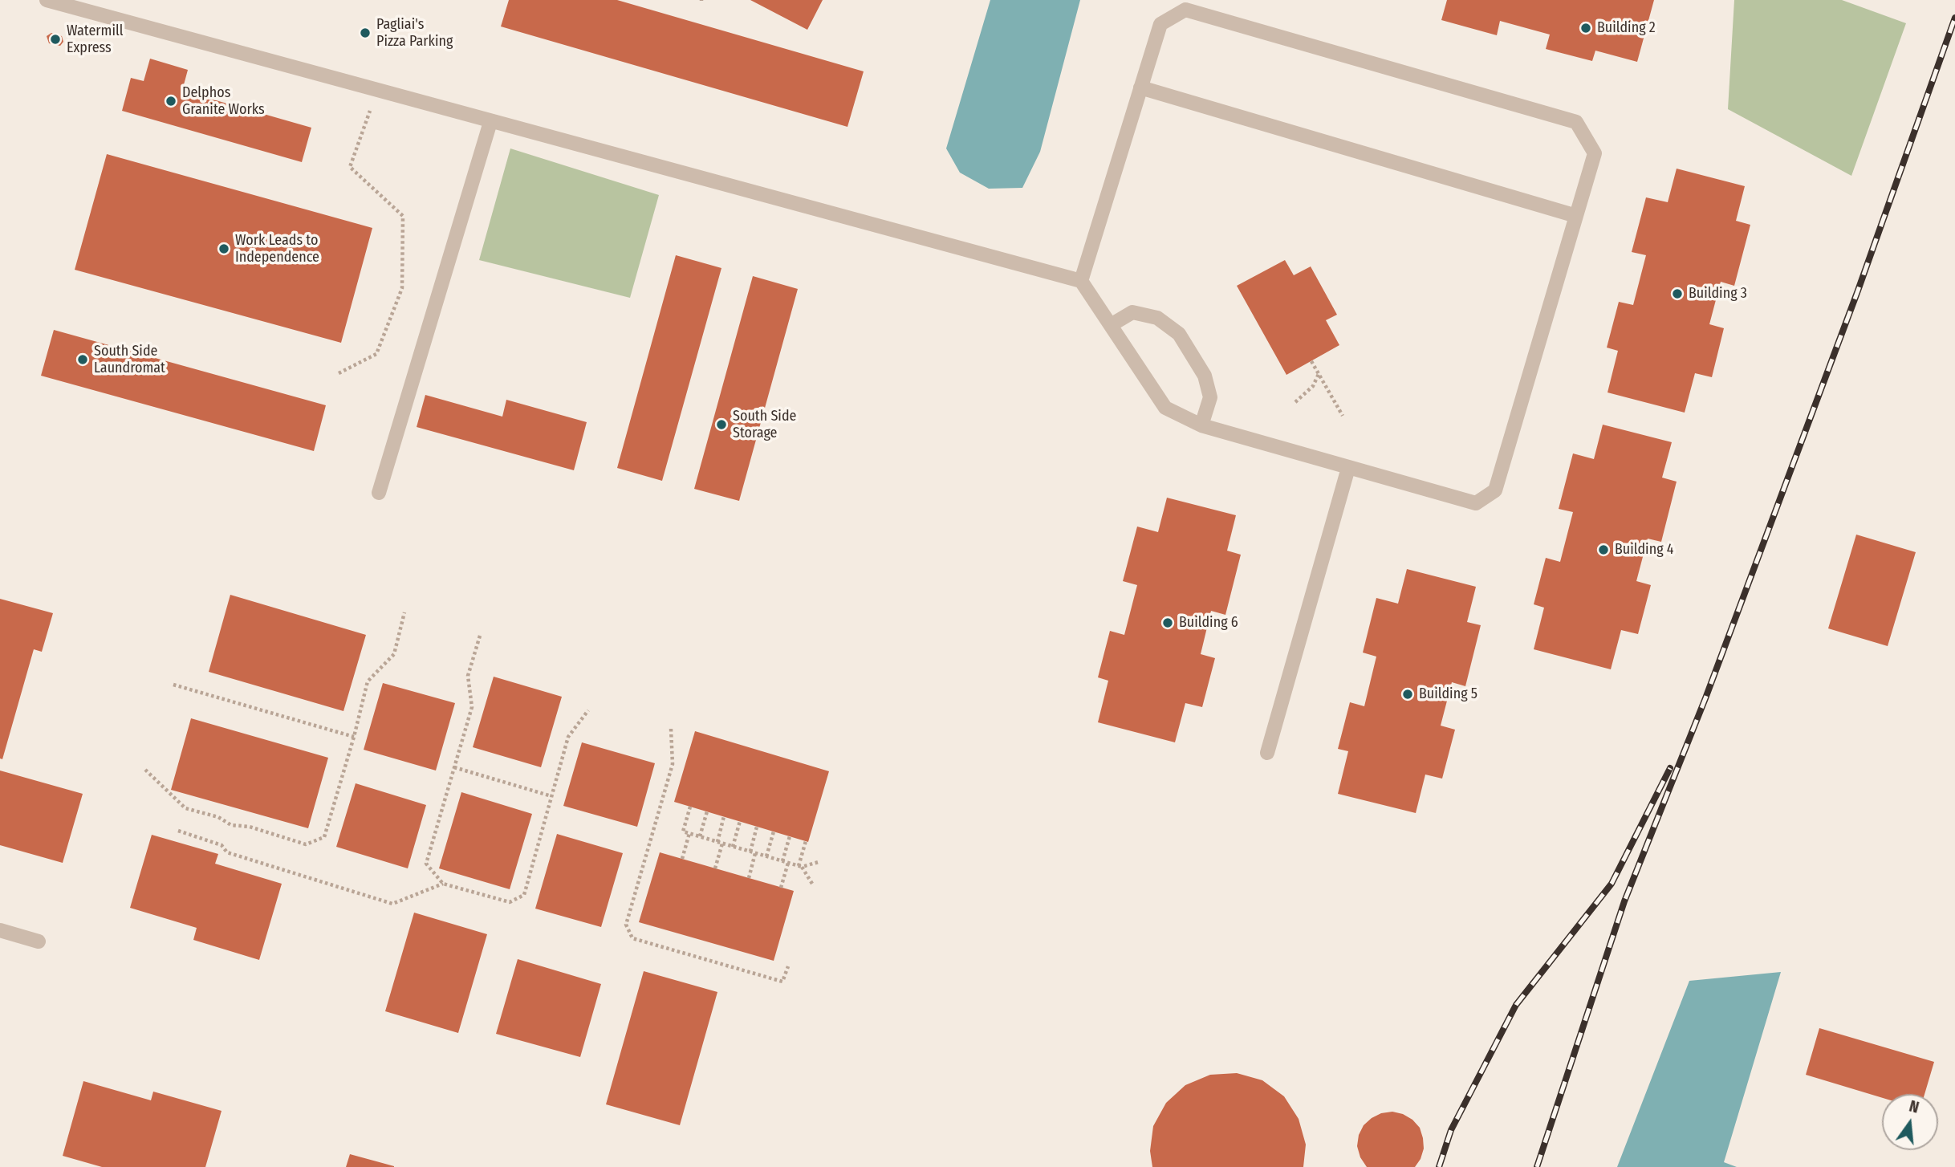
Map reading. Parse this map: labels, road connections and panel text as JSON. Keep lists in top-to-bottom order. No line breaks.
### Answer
{"places":["Building 2","Pagliai's Pizza Parking","Watermill Express","Delphos Granite Works","Work Leads to Independence","Building 3","South Side Laundromat","South Side Storage","Building 4","Building 6","Building 5"],"north":"top"}
